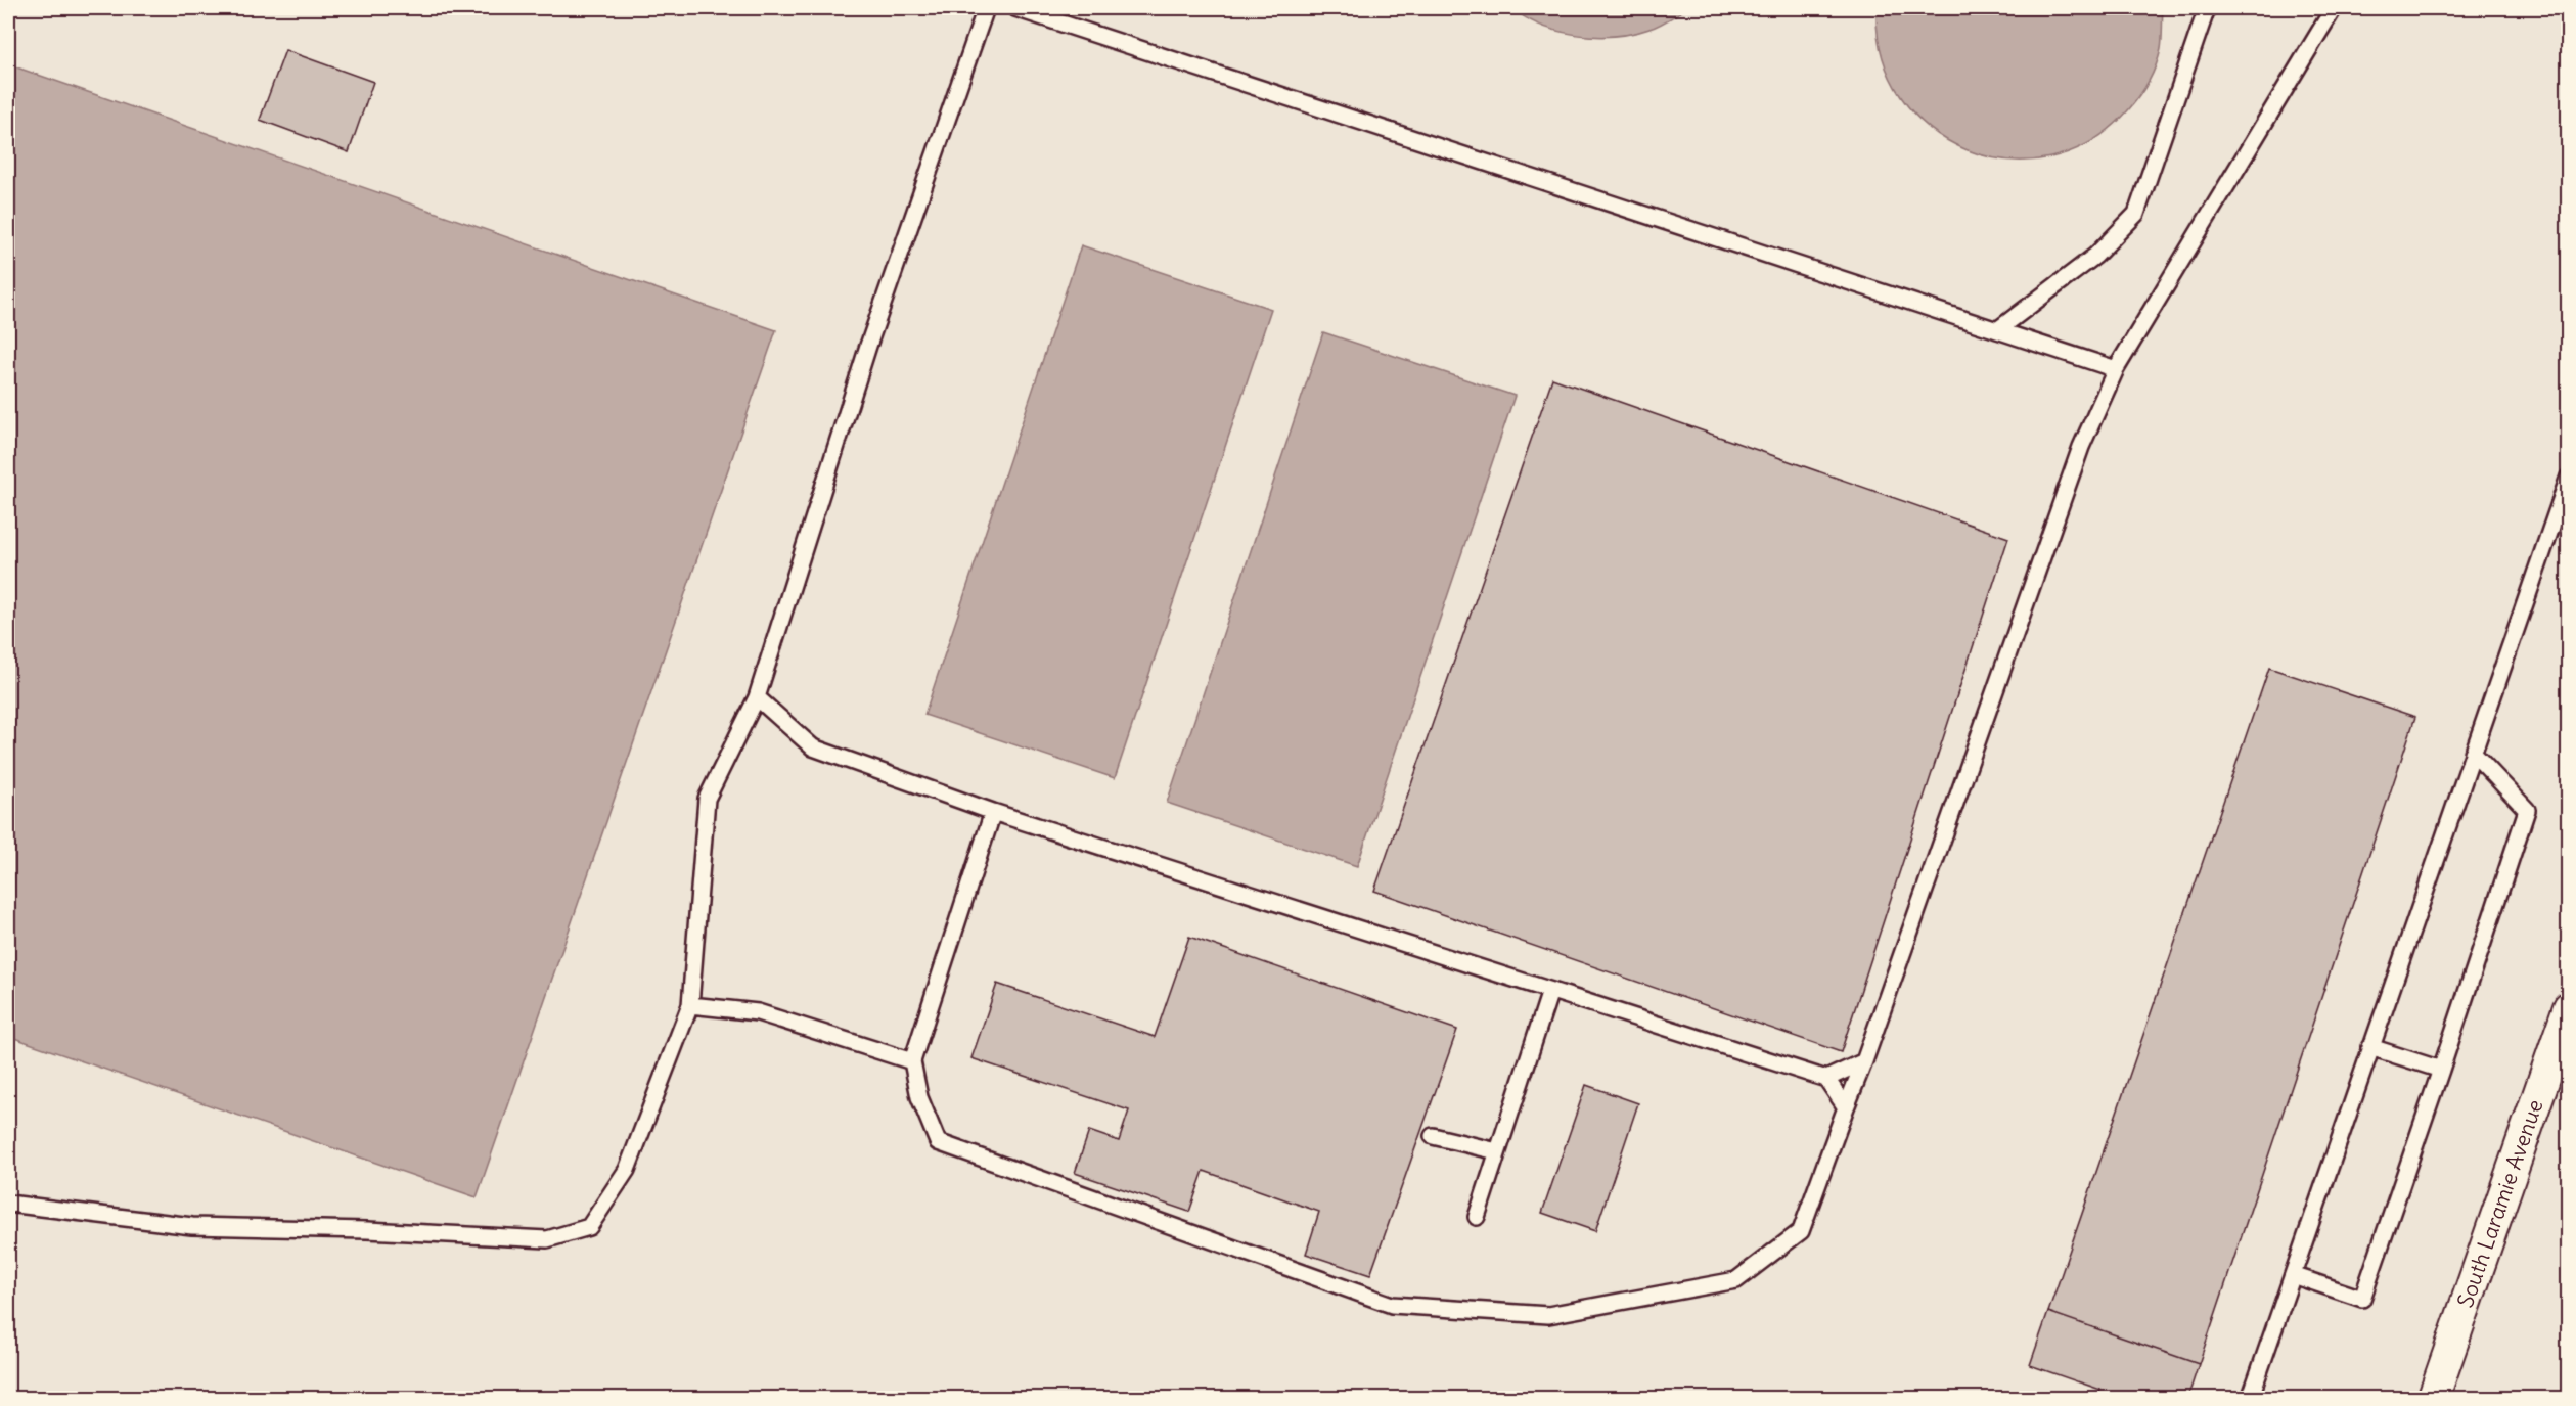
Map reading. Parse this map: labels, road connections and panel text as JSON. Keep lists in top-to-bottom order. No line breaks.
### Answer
{"streets":{"street":["South Laramie Avenue"]}}
